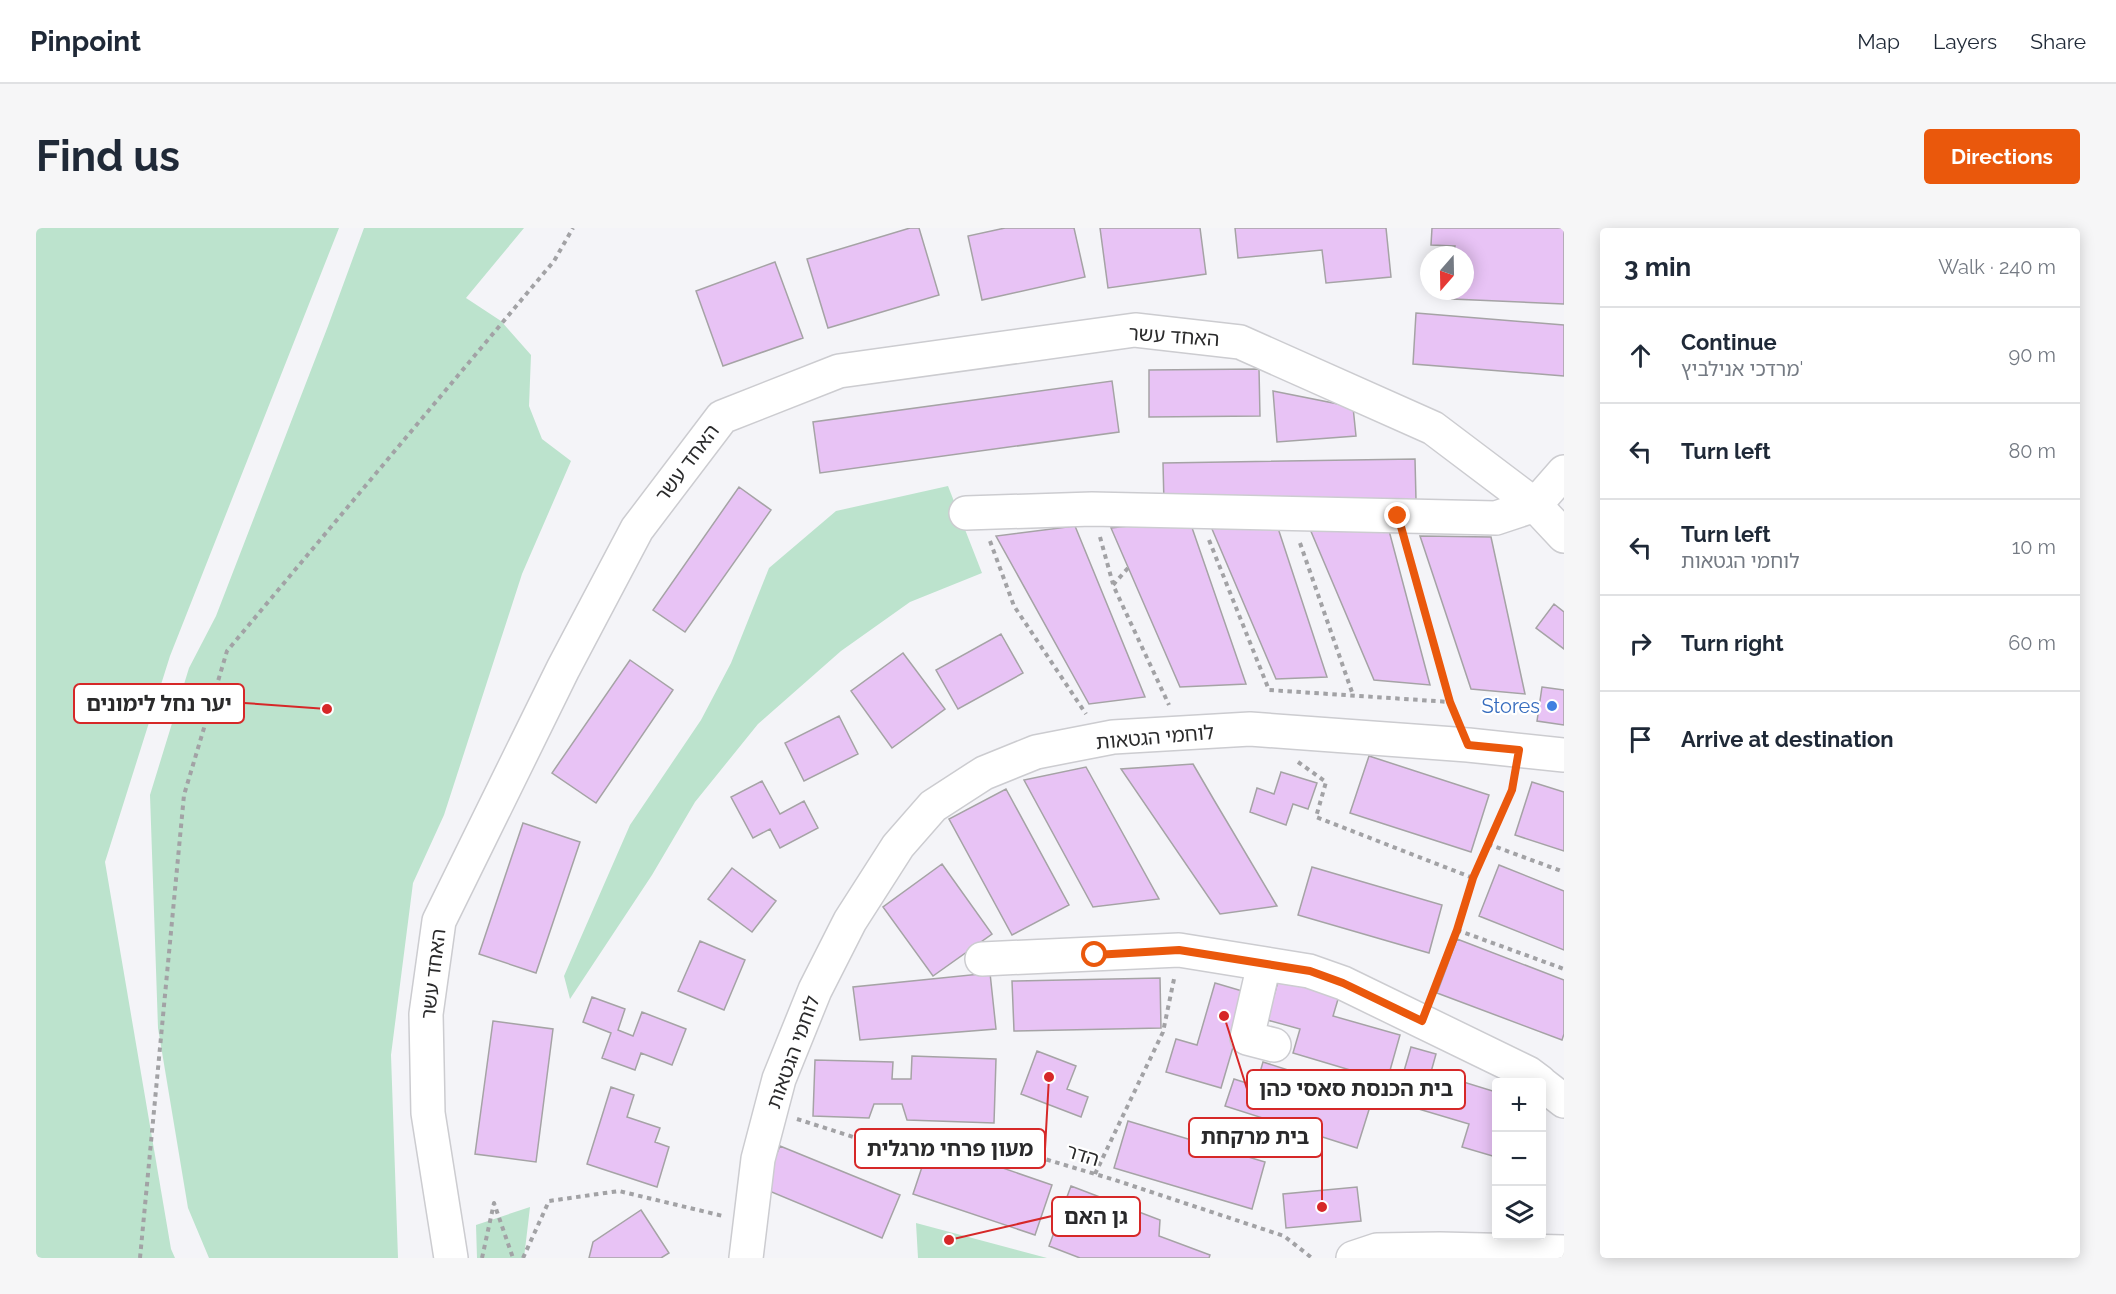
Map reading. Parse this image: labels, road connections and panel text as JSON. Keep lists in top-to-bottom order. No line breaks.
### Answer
{"streets":{"street":["האחד עשר","לוחמי הגטאות"],"path":["הדר"]},"crossings":[["לוחמי הגטאות","הדר"]],"places":["Stores","יער נחל לימונים","בית הכנסת סאסי כהן","מעון פרחי מרגלית","בית מרקחת","גן האם"],"north":"bottom","page":{"header":"Pinpoint","nav":["Map","Layers","Share"],"buttons":"Directions","title":"Find us","heading":["3 min","Walk · 240 m"],"list":[["Continue","מרדכי אנילביץ'","90 m"],["Turn left","80 m"],["Turn left","לוחמי הגטאות","10 m"],["Turn right","60 m"],"Arrive at destination"],"map_buttons":["+","−"]}}
